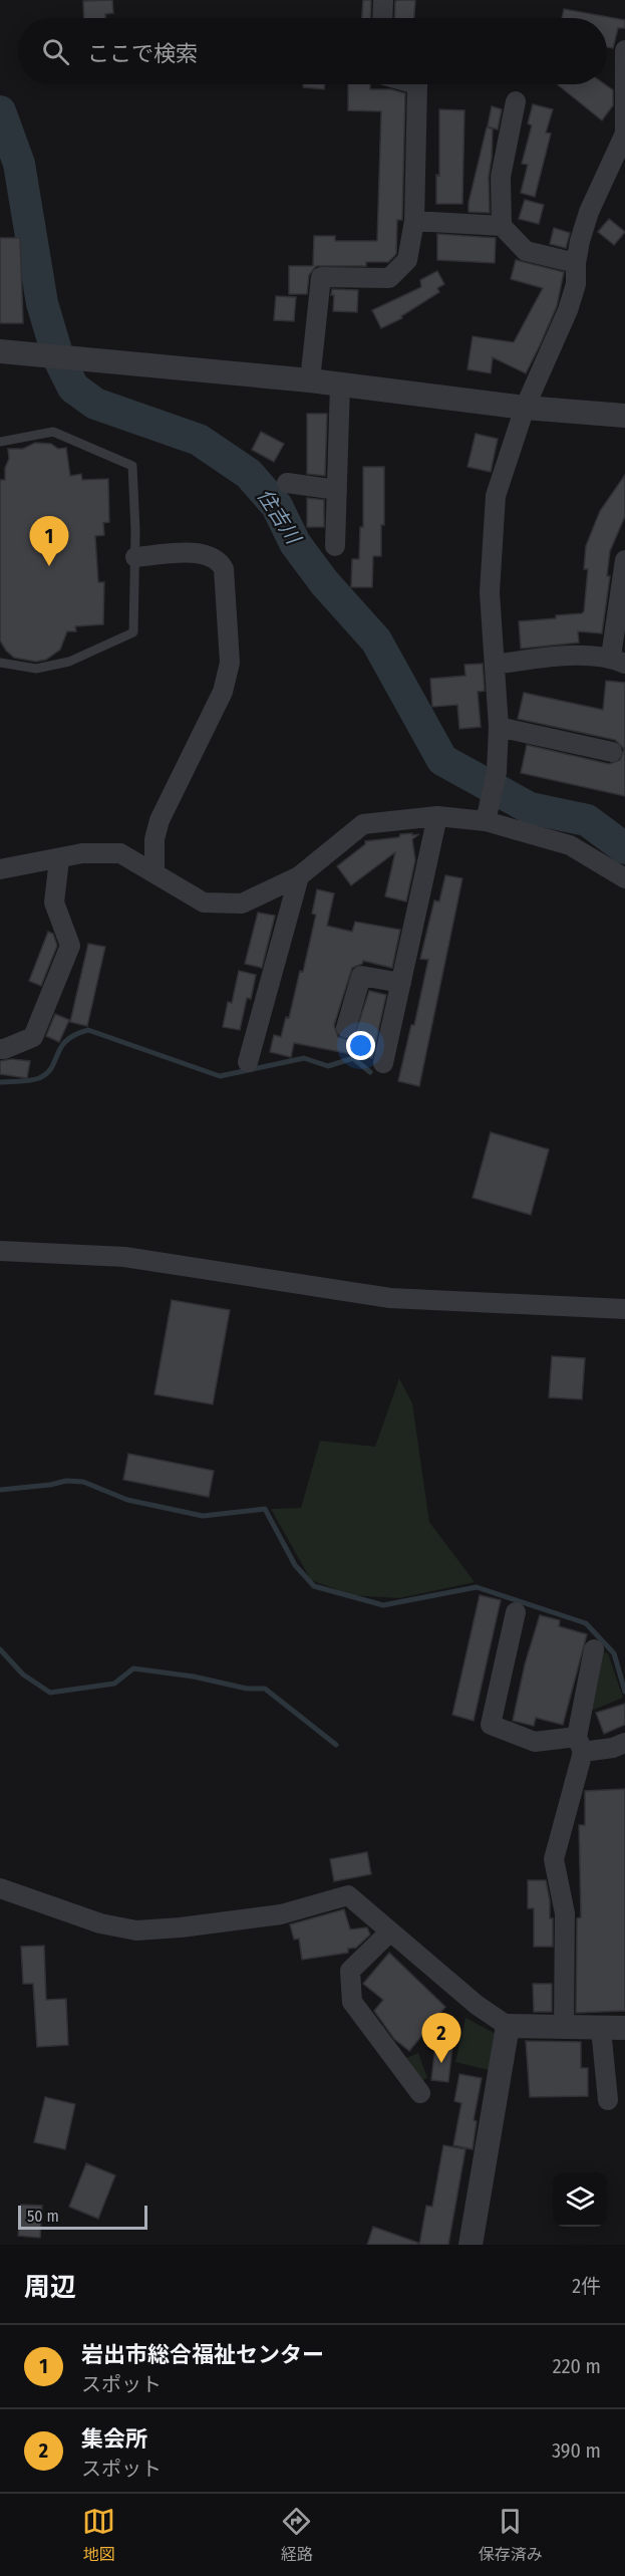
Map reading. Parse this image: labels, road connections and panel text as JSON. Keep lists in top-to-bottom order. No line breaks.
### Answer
{"water":["住吉川"],"scale_bar":"50 m","page":{"search":"ここで検索","pins":["1","2"],"scale":"50 m","heading":["周辺","2件"],"list":[{"mark":"1","name":"岩出市総合福祉センター","note":"スポット","value":"220 m"},{"mark":"2","name":"集会所","note":"スポット","value":"390 m"}],"nav":["地図","経路","保存済み"]}}
